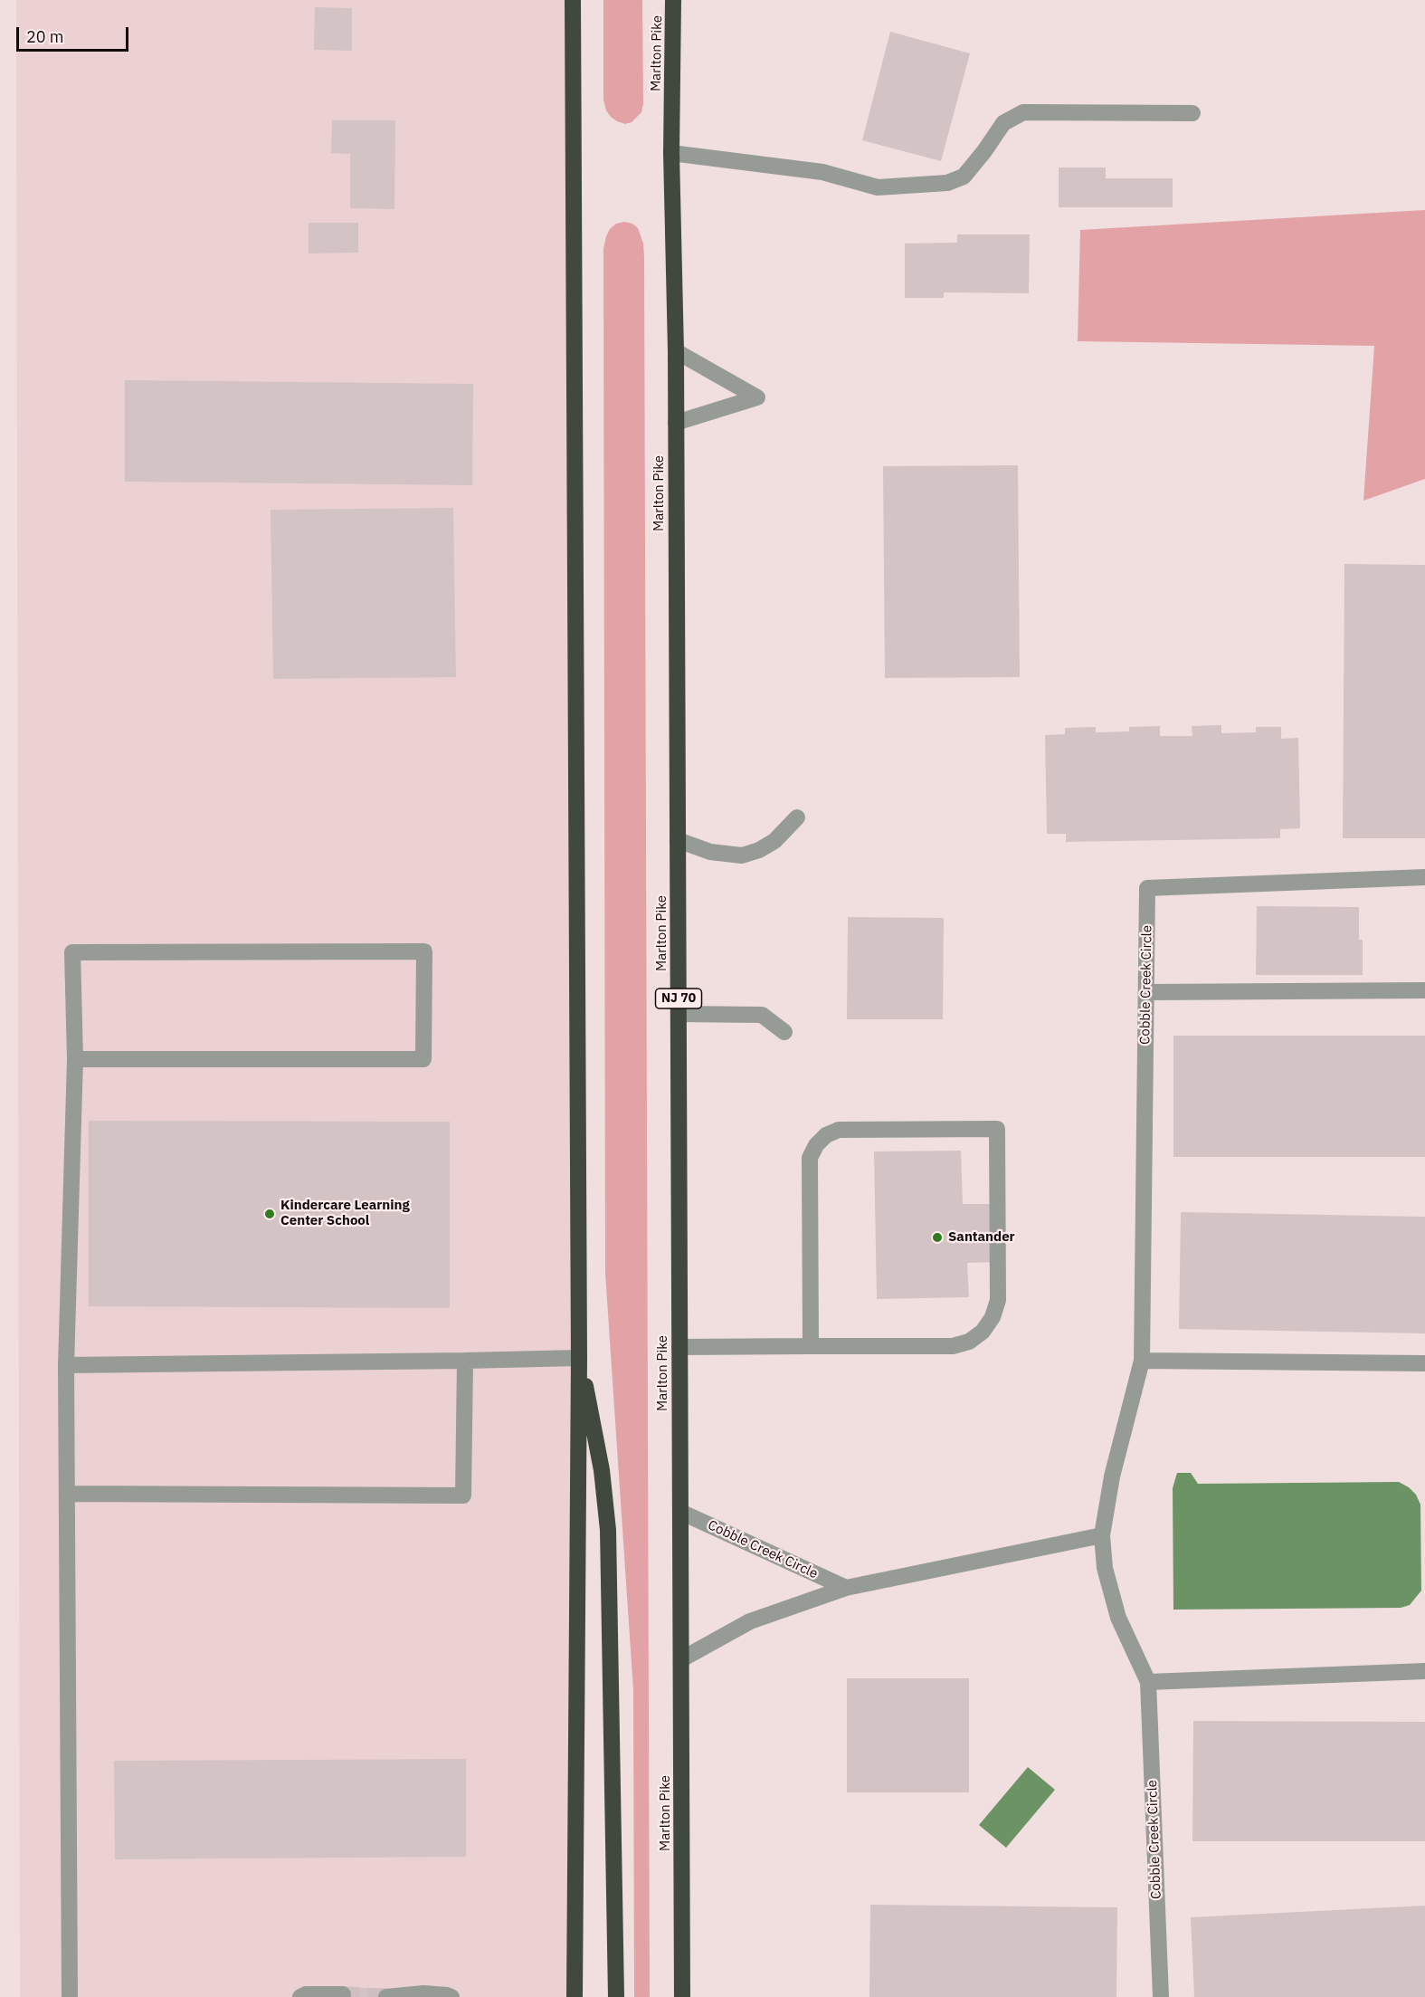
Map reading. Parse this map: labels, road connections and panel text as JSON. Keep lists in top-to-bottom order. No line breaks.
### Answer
{"streets":{"highway":["Marlton Pike","NJ 70"],"street":["Cobble Creek Circle"]},"crossings":[["Marlton Pike","Cobble Creek Circle"]],"places":["Kindercare Learning Center School","Santander"],"scale_bar":"20 m"}
